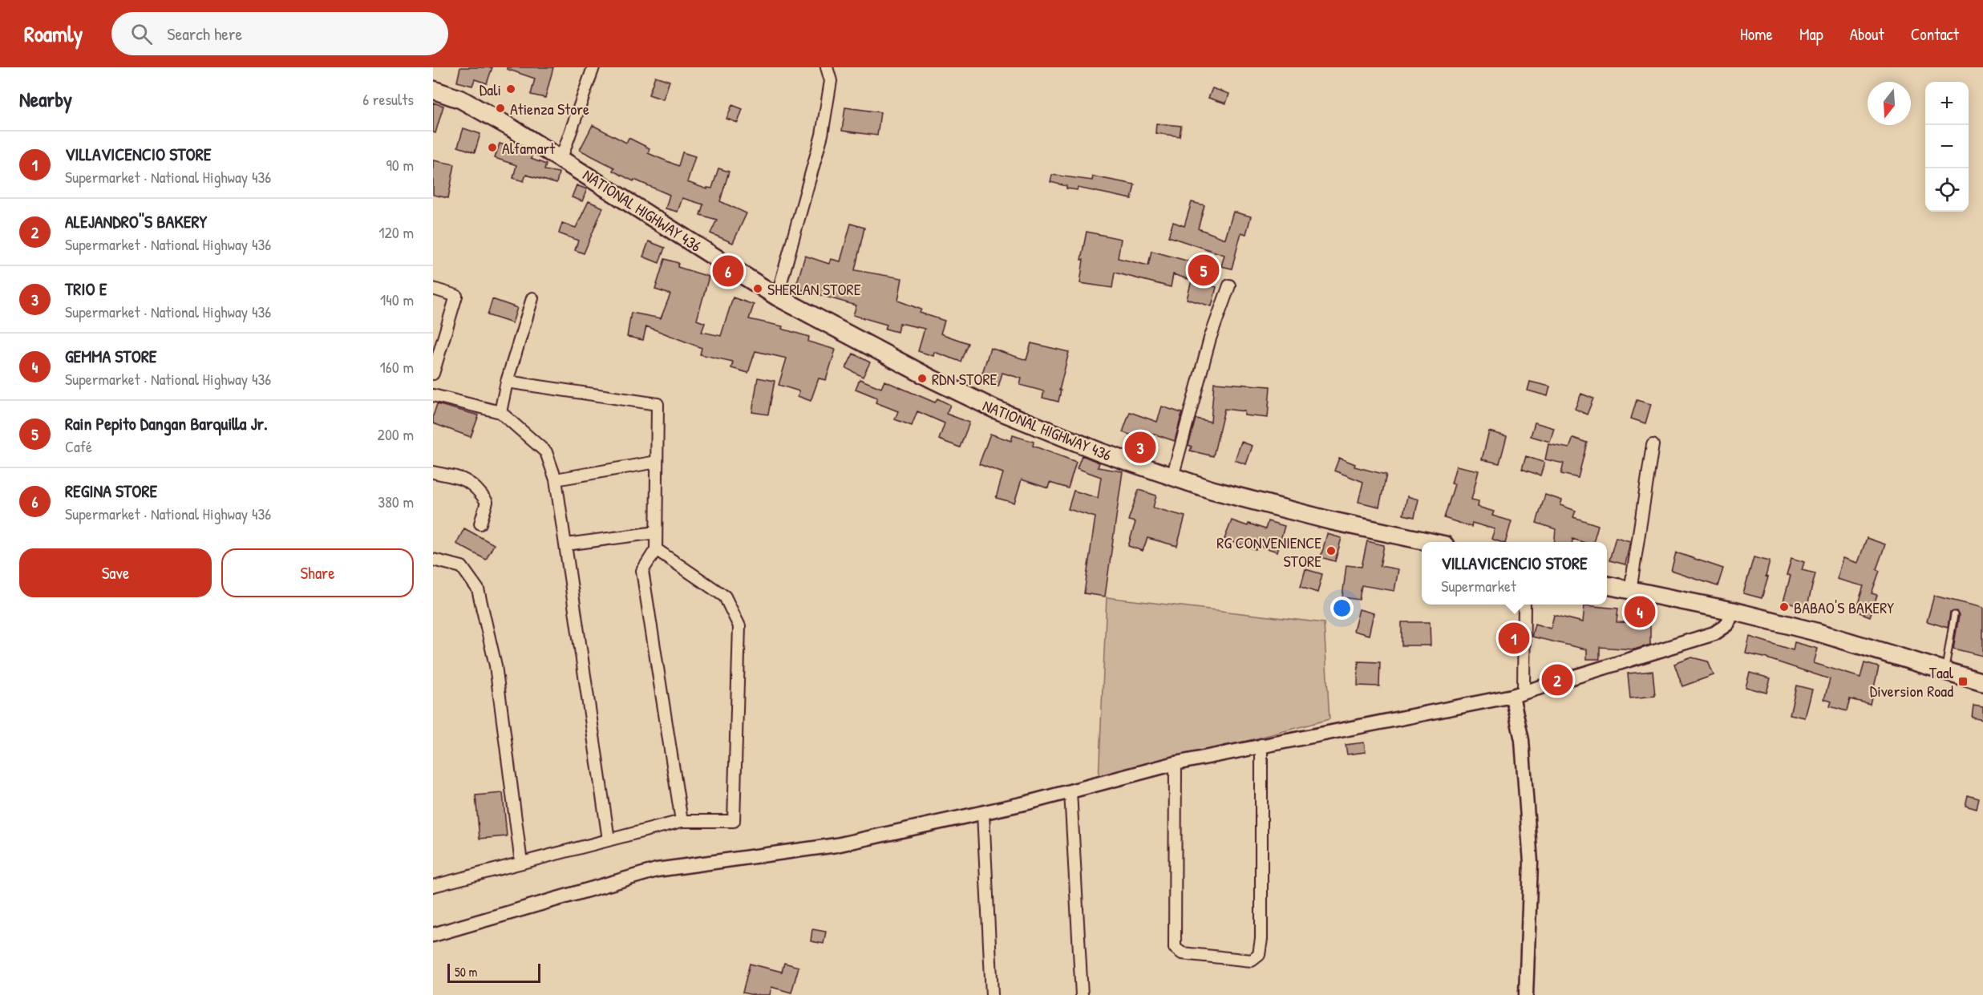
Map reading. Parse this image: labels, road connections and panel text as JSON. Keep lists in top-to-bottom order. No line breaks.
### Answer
{"streets":{"main road":["NATIONAL HIGHWAY 436"]},"places":{"other":["Dali","Atienza Store","Alfamart","SHERLAN STORE","RDN STORE","RG CONVENIENCE STORE","BABAO'S BAKERY"],"transit":["Taal Diversion Road"]},"scale_bar":"50 m","north":"bottom","page":{"header":"Roamly","search":"Search here","nav":["Home","Map","About","Contact"],"heading":["Nearby","6 results"],"map_buttons":["+","−"],"list":[{"mark":"1","name":"VILLAVICENCIO STORE","note":"Supermarket · National Highway 436","value":"90 m"},{"mark":"2","name":"ALEJANDRO''S BAKERY","note":"Supermarket · National Highway 436","value":"120 m"},{"mark":"3","name":"TRIO E","note":"Supermarket · National Highway 436","value":"140 m"},{"mark":"4","name":"GEMMA STORE","note":"Supermarket · National Highway 436","value":"160 m"},{"mark":"5","name":"Rain Pepito Dangan Barquilla Jr.","note":"Café","value":"200 m"},{"mark":"6","name":"REGINA STORE","note":"Supermarket · National Highway 436","value":"380 m"}],"pins":["5","6","3","4","1","2"],"buttons":["Save","Share"],"popup":["VILLAVICENCIO STORE","Supermarket"],"scale":"50 m"}}
